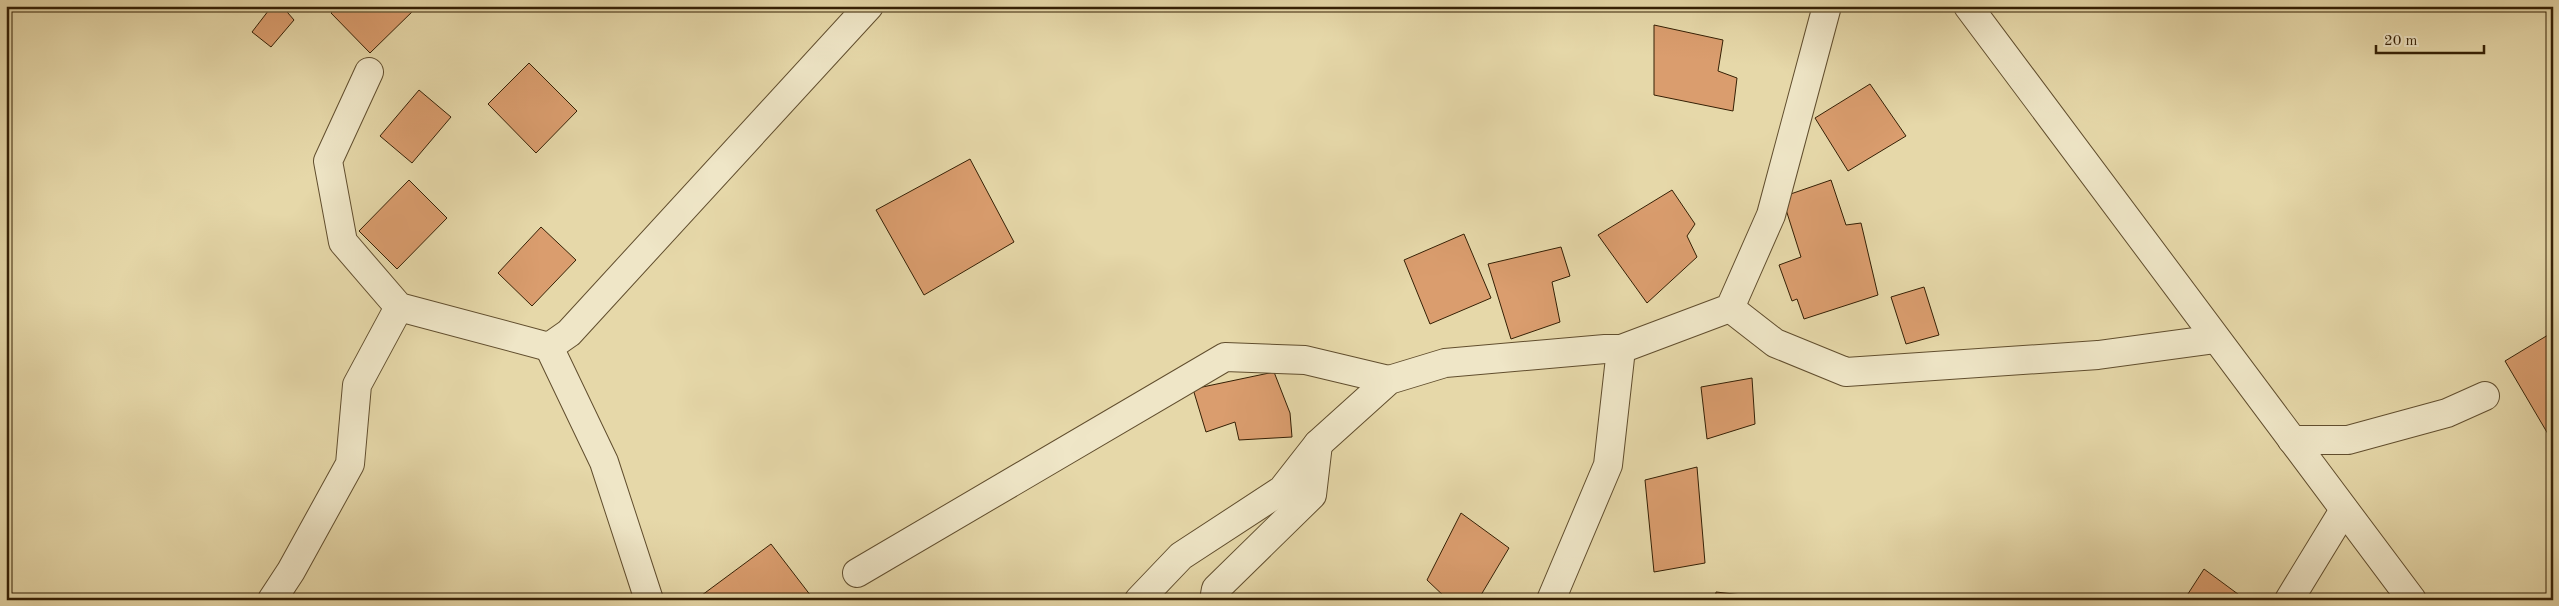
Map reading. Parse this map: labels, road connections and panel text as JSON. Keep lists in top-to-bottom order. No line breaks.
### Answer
{"scale_bar":"20 m"}
